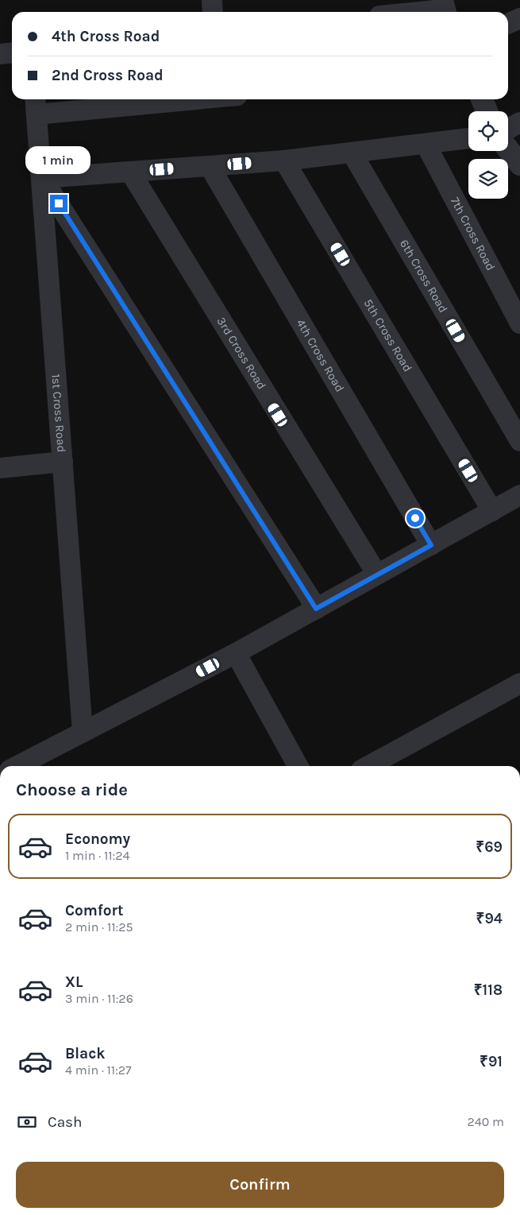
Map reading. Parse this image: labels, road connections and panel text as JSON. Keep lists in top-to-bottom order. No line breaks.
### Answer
{"streets":{"street":["7th Cross Road","6th Cross Road","5th Cross Road","3rd Cross Road","4th Cross Road","1st Cross Road"]},"page":{"banner":["4th Cross Road","2nd Cross Road"],"bubble":"1 min","heading":"Choose a ride","list":[{"name":"Economy","note":"1 min · 11:24","value":"₹69"},{"name":"Comfort","note":"2 min · 11:25","value":"₹94"},{"name":"XL","note":"3 min · 11:26","value":"₹118"},{"name":"Black","note":"4 min · 11:27","value":"₹91"}],"pay":["Cash","240 m"],"buttons":"Confirm"}}
